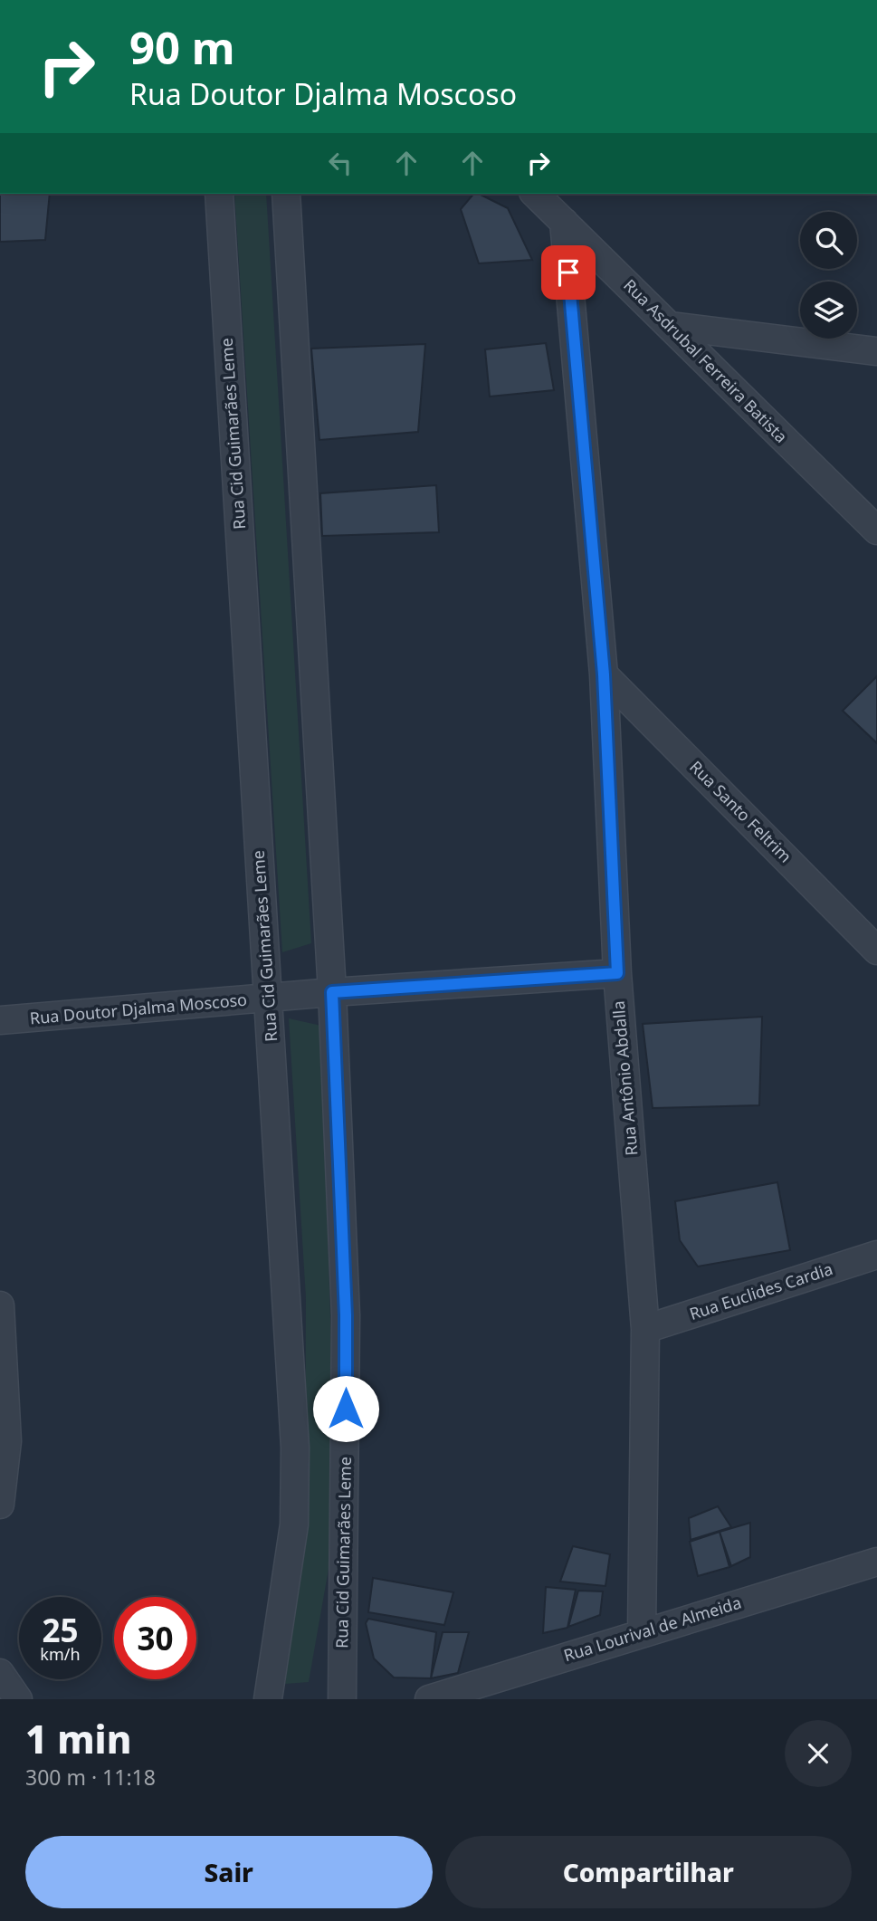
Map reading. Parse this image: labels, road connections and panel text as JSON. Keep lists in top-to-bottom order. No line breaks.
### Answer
{"streets":{"street":["Rua Asdrubal Ferreira Batista","Rua Cid Guimarães Leme","Rua Santo Feltrim","Rua Doutor Djalma Moscoso","Rua Antônio Abdalla","Rua Euclides Cardia","Rua Lourival de Almeida"]},"crossings":[["Rua Asdrubal Ferreira Batista","Rua Antônio Abdalla"],["Rua Cid Guimarães Leme","Rua Doutor Djalma Moscoso"],["Rua Santo Feltrim","Rua Antônio Abdalla"],["Rua Doutor Djalma Moscoso","Rua Antônio Abdalla"],["Rua Antônio Abdalla","Rua Euclides Cardia"],["Rua Antônio Abdalla","Rua Lourival de Almeida"]],"page":{"turn":["90 m","Rua Doutor Djalma Moscoso"],"speed":"25 km/h","limit":"30","heading":["1 min","300 m · 11:18"],"buttons":["Sair","Compartilhar"]}}
